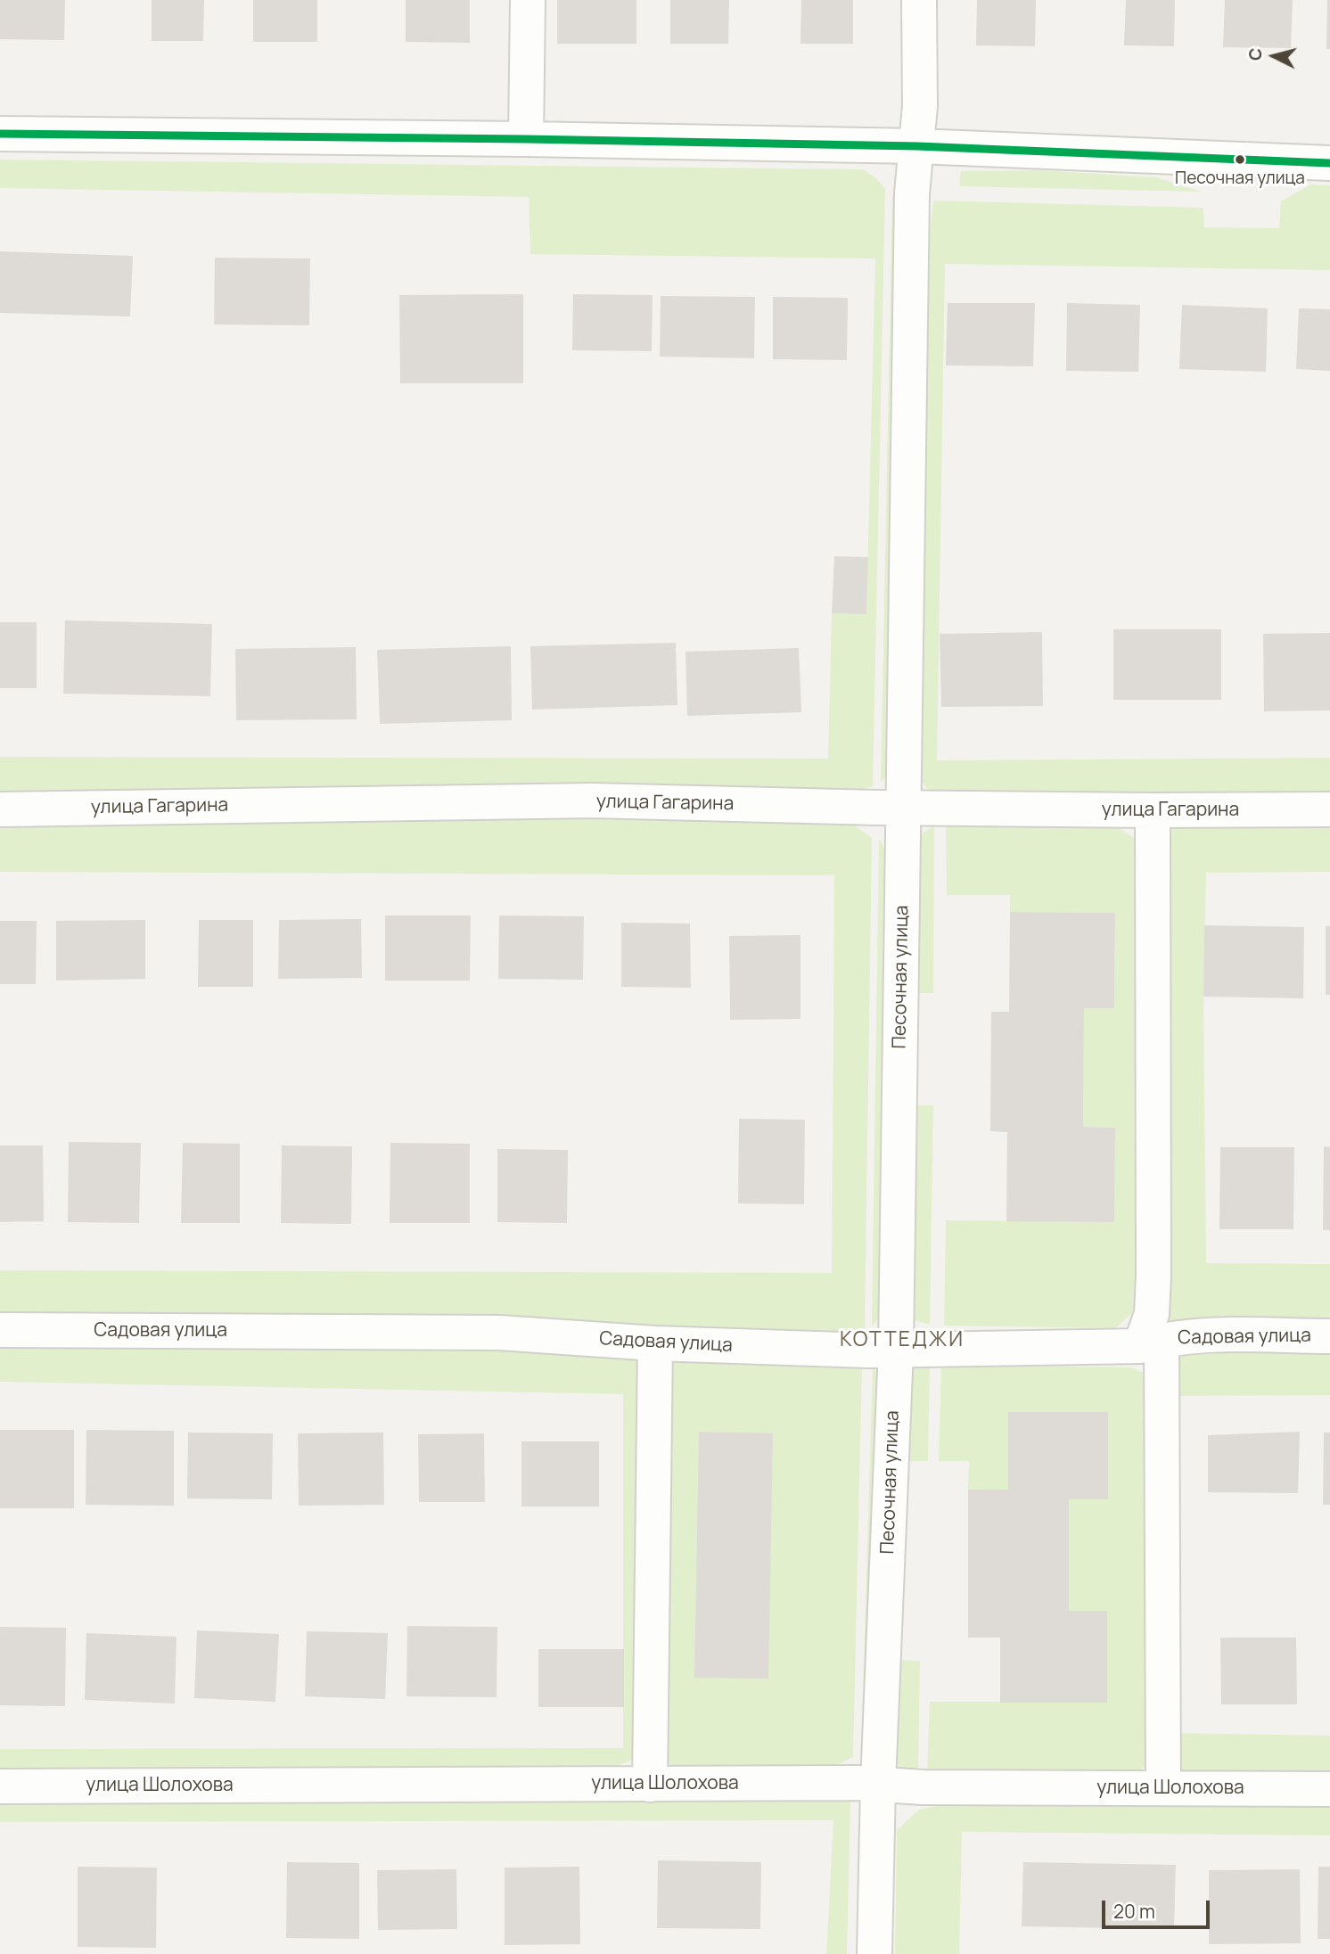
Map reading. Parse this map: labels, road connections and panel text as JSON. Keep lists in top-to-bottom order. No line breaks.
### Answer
{"streets":{"street":["улица Гагарина","Песочная улица","Садовая улица","улица Шолохова"]},"crossings":[["улица Гагарина","Песочная улица"],["Песочная улица","Садовая улица"],["Песочная улица","улица Шолохова"]],"districts":["КОТТЕДЖИ"],"places":["Песочная улица"],"scale_bar":"20 m","north":"left"}
